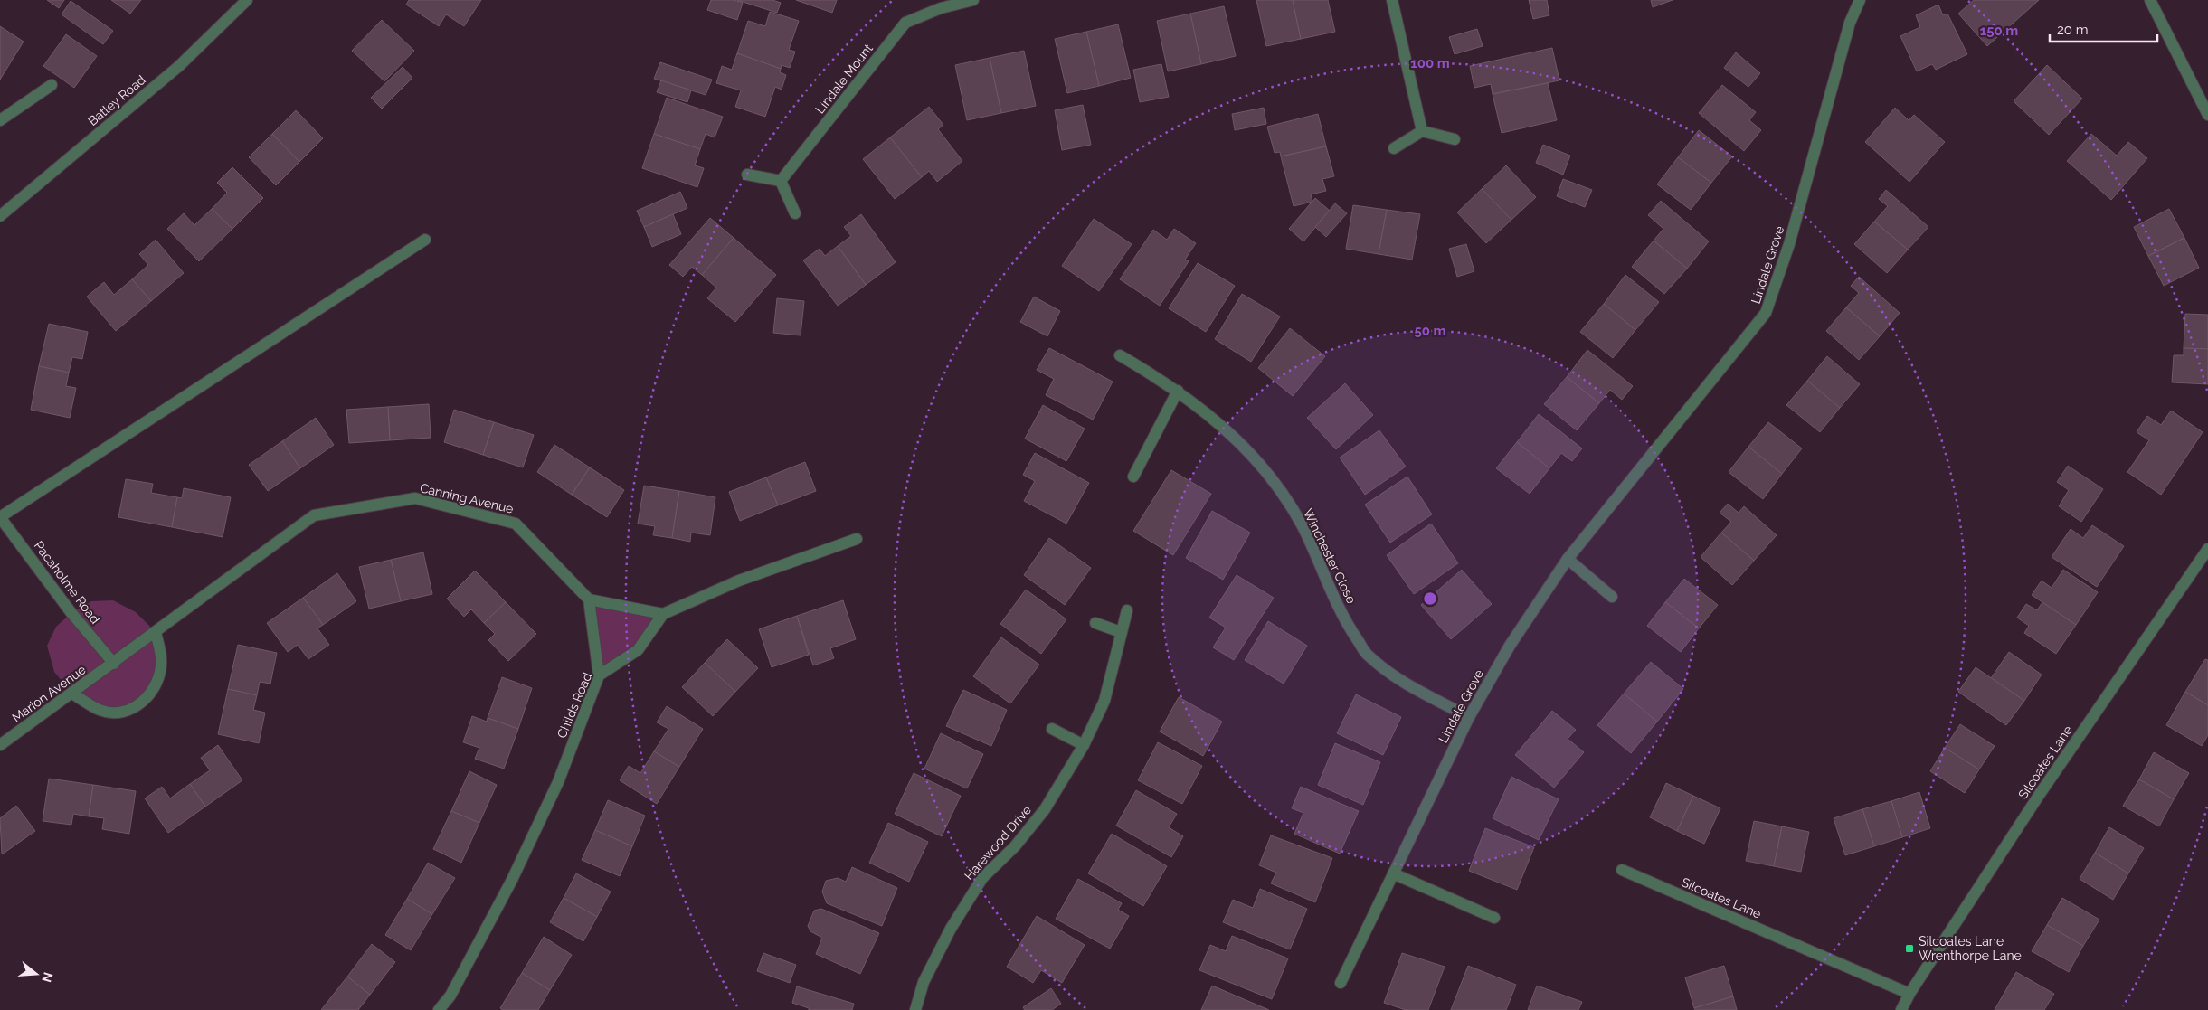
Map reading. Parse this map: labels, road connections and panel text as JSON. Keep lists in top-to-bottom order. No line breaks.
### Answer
{"streets":{"street":["Lindale Mount","Batley Road","Lindale Grove","Canning Avenue","Winchester Close","Pacaholme Road","Marion Avenue","Childs Road","Silcoates Lane","Harewood Drive"]},"crossings":[["Lindale Grove","Winchester Close"],["Canning Avenue","Pacaholme Road"],["Canning Avenue","Marion Avenue"],["Pacaholme Road","Marion Avenue"]],"places":{"transit":["Silcoates Lane Wrenthorpe Lane"]},"scale_bar":"20 m","north":"right","rings":["150 m","100 m","50 m"]}
